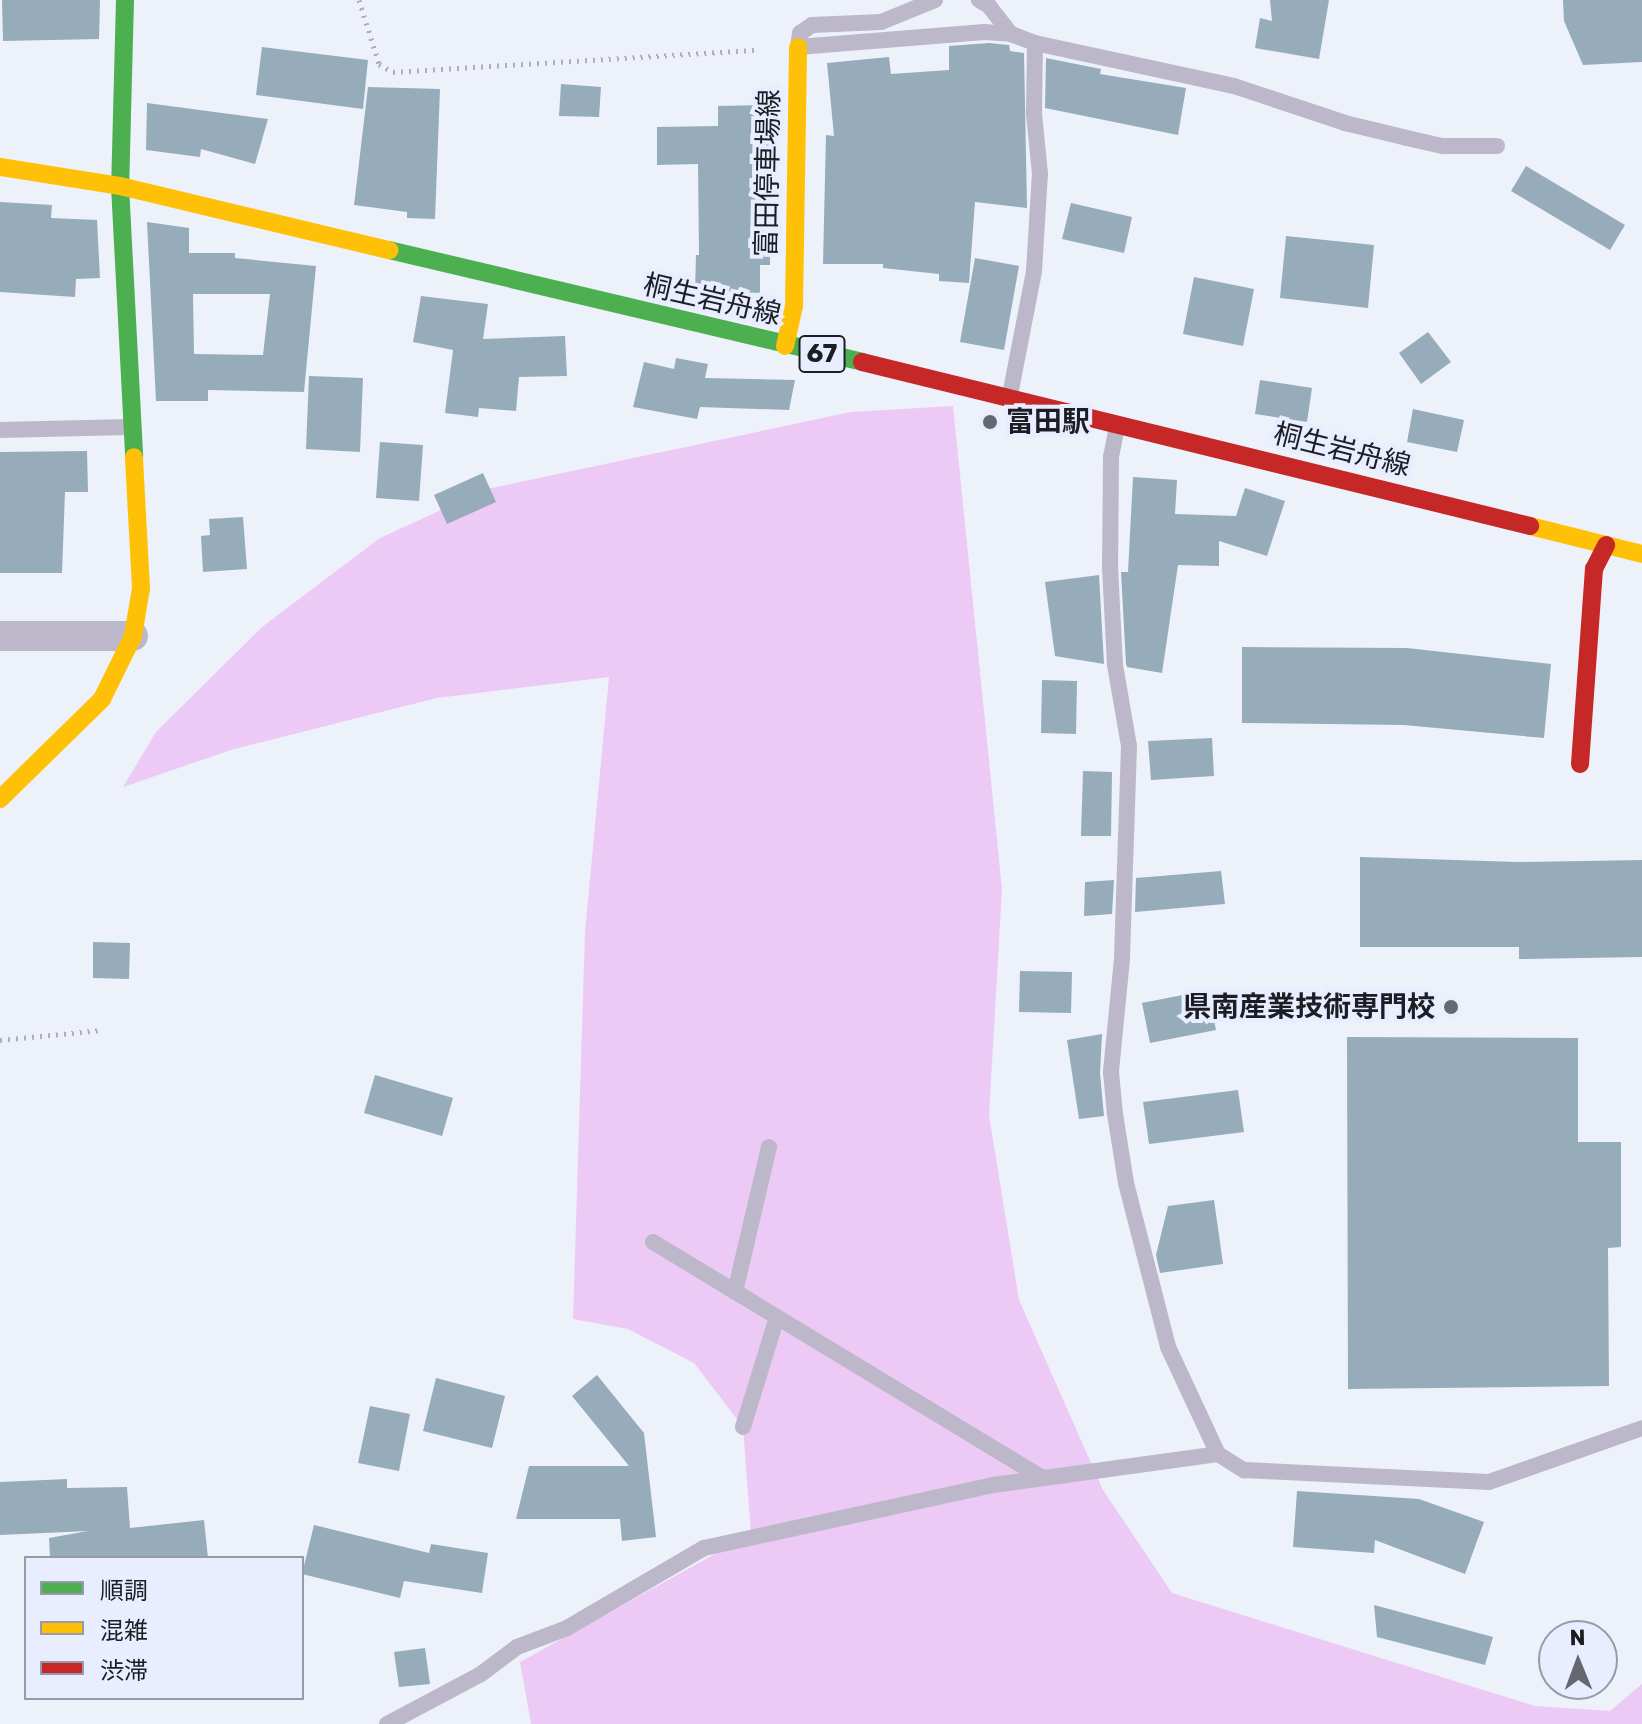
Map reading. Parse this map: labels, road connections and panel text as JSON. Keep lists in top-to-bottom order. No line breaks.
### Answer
{"streets":{"main road":["富田停車場線","桐生岩舟線","67"]},"crossings":[["富田停車場線","桐生岩舟線"]],"places":["富田駅","県南産業技術専門校"],"legend":["順調","混雑","渋滞"],"north":"top"}
